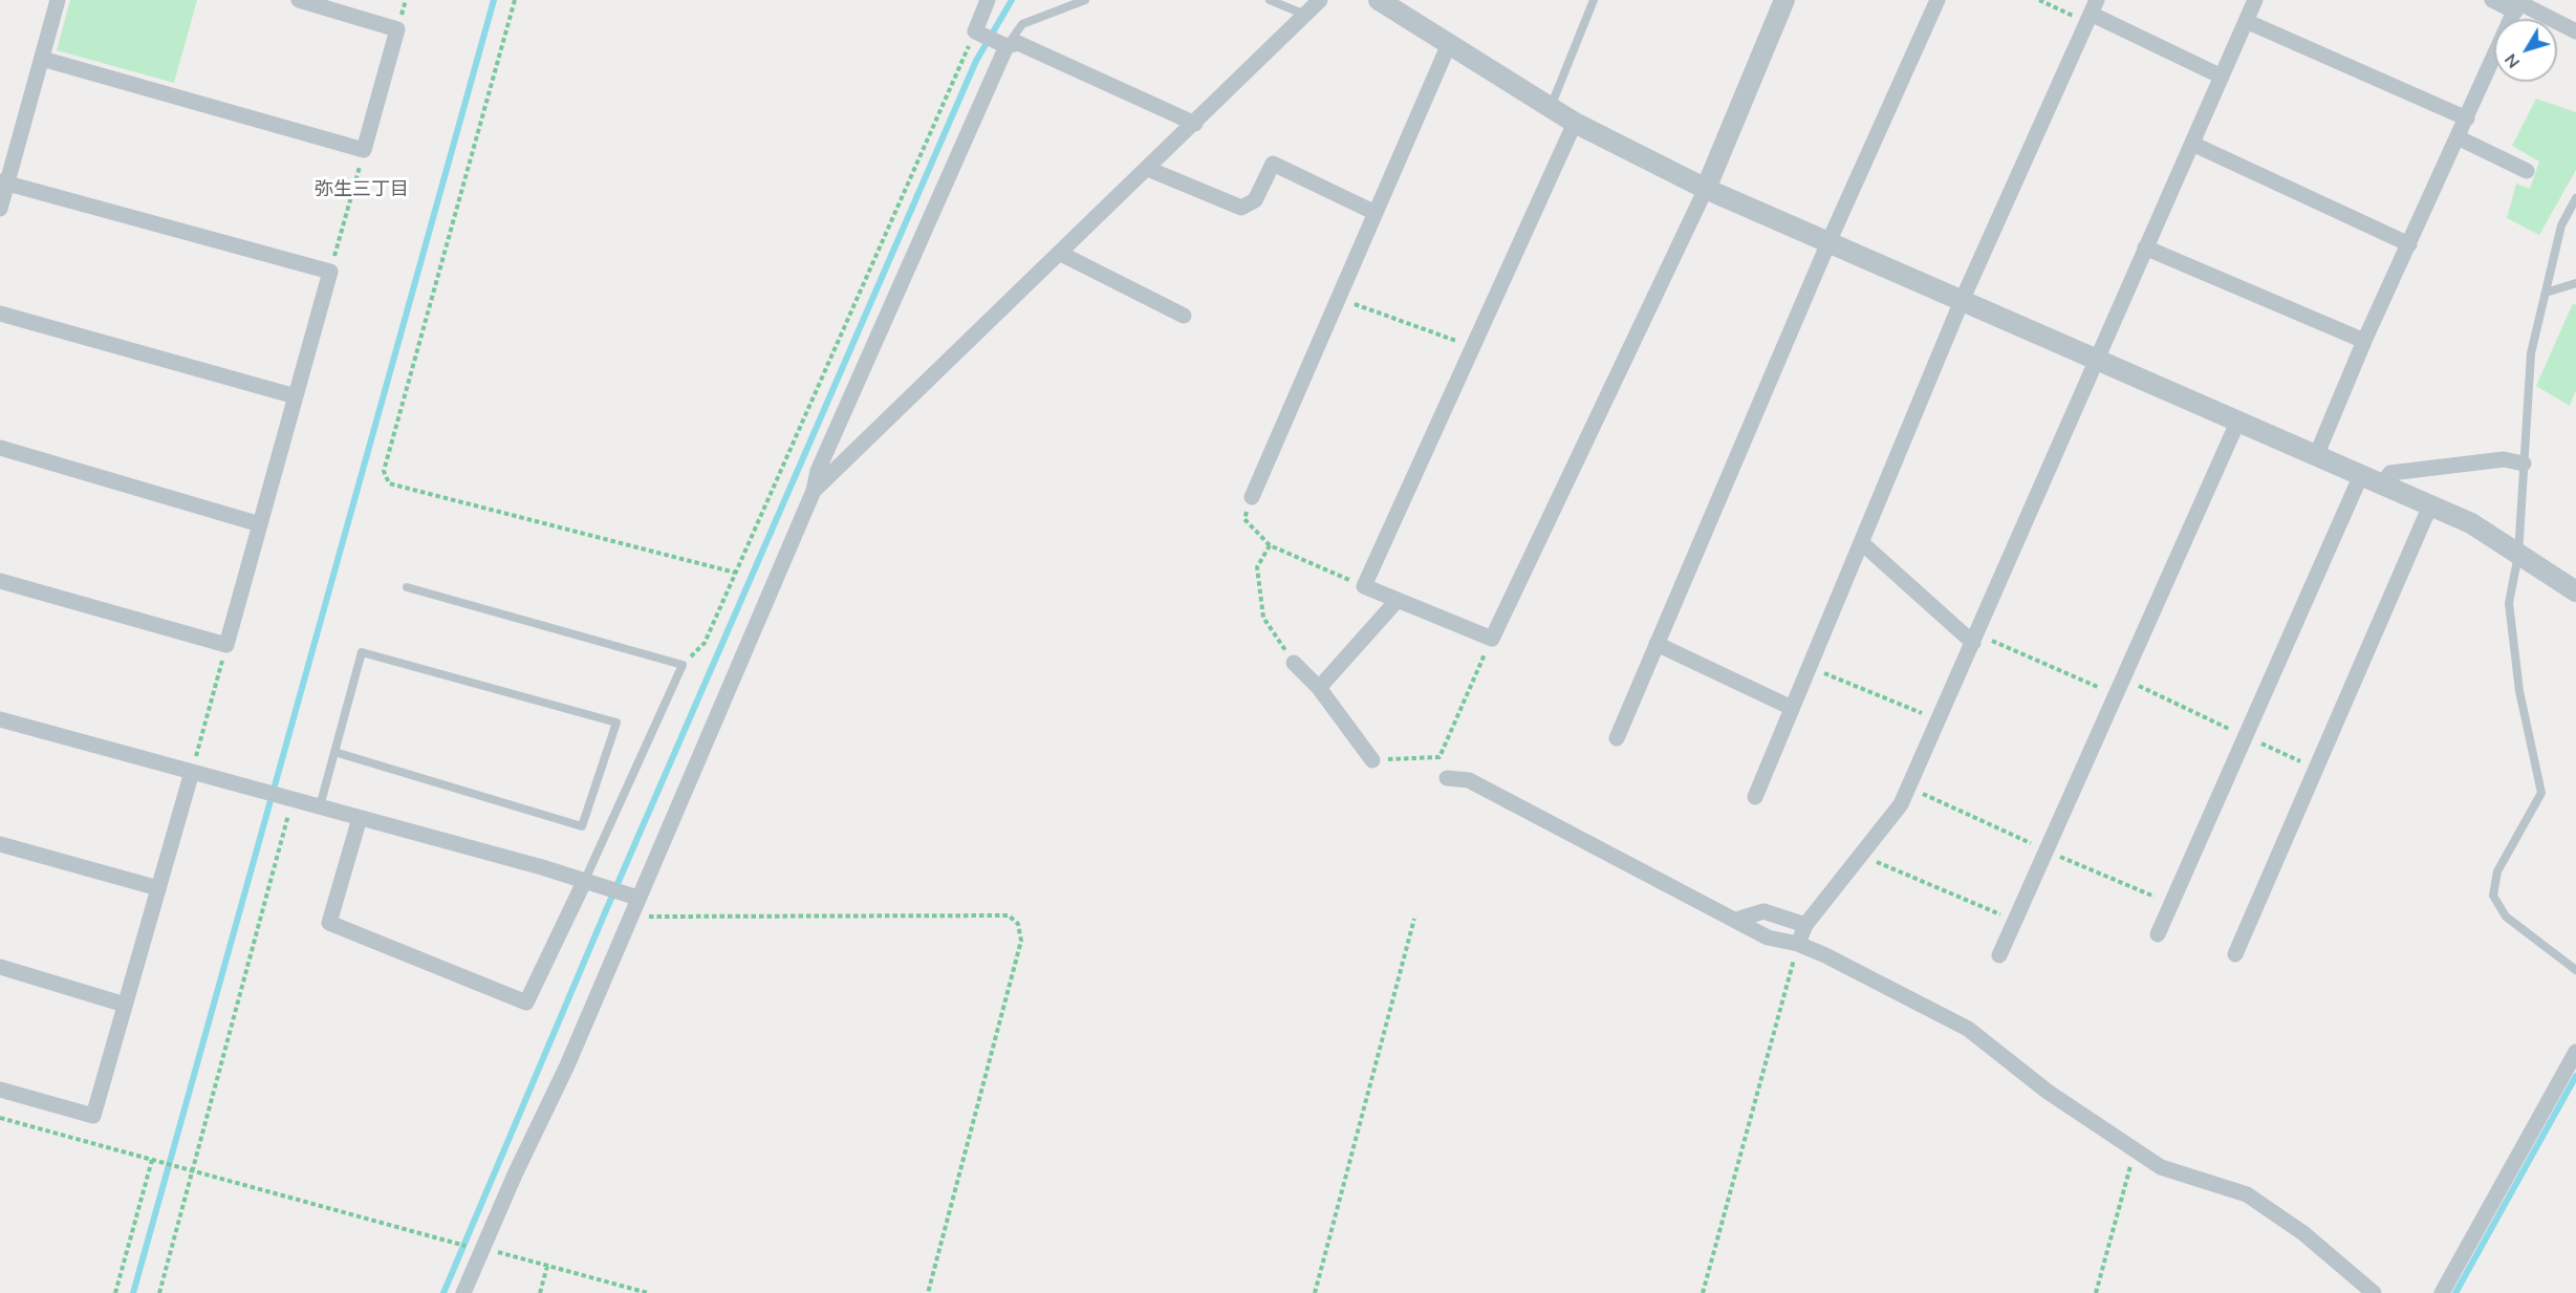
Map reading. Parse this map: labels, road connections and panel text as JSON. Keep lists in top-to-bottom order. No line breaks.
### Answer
{"districts":["弥生三丁目"],"north":"bottom left"}
